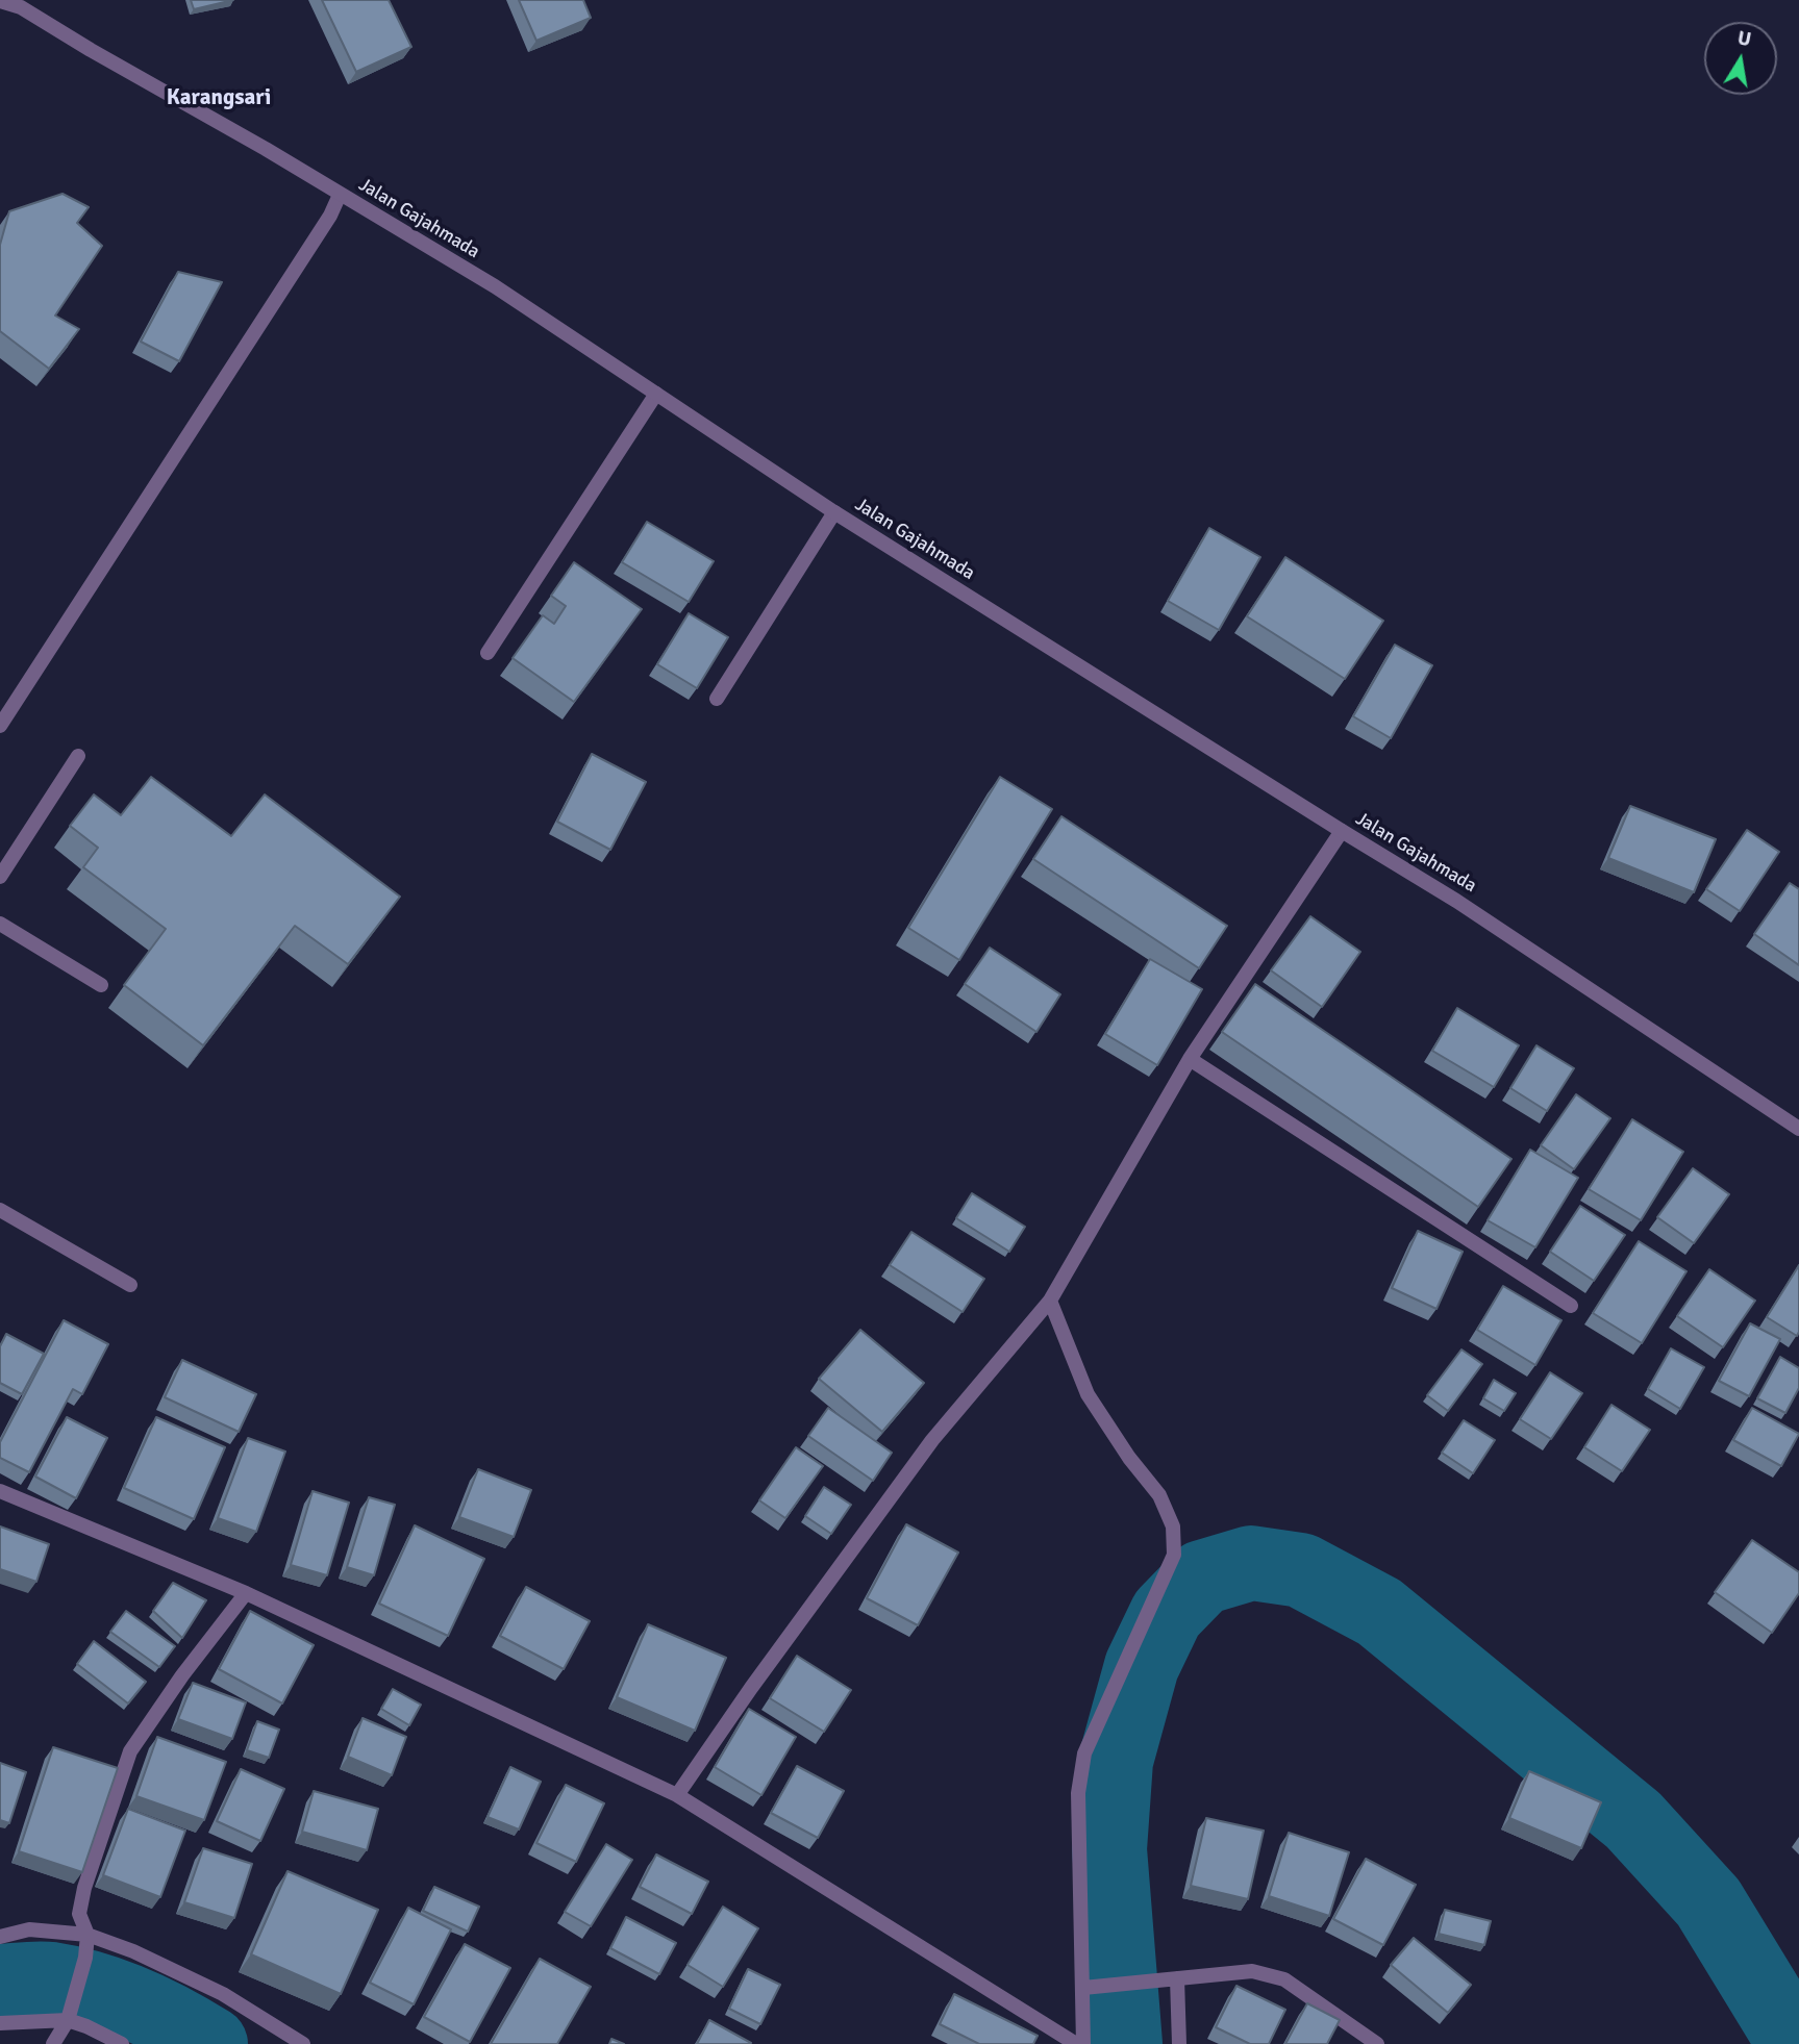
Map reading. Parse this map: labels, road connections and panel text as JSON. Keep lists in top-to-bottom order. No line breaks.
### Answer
{"streets":{"street":["Jalan Gajahmada"]},"districts":["Karangsari"],"north":"top"}
